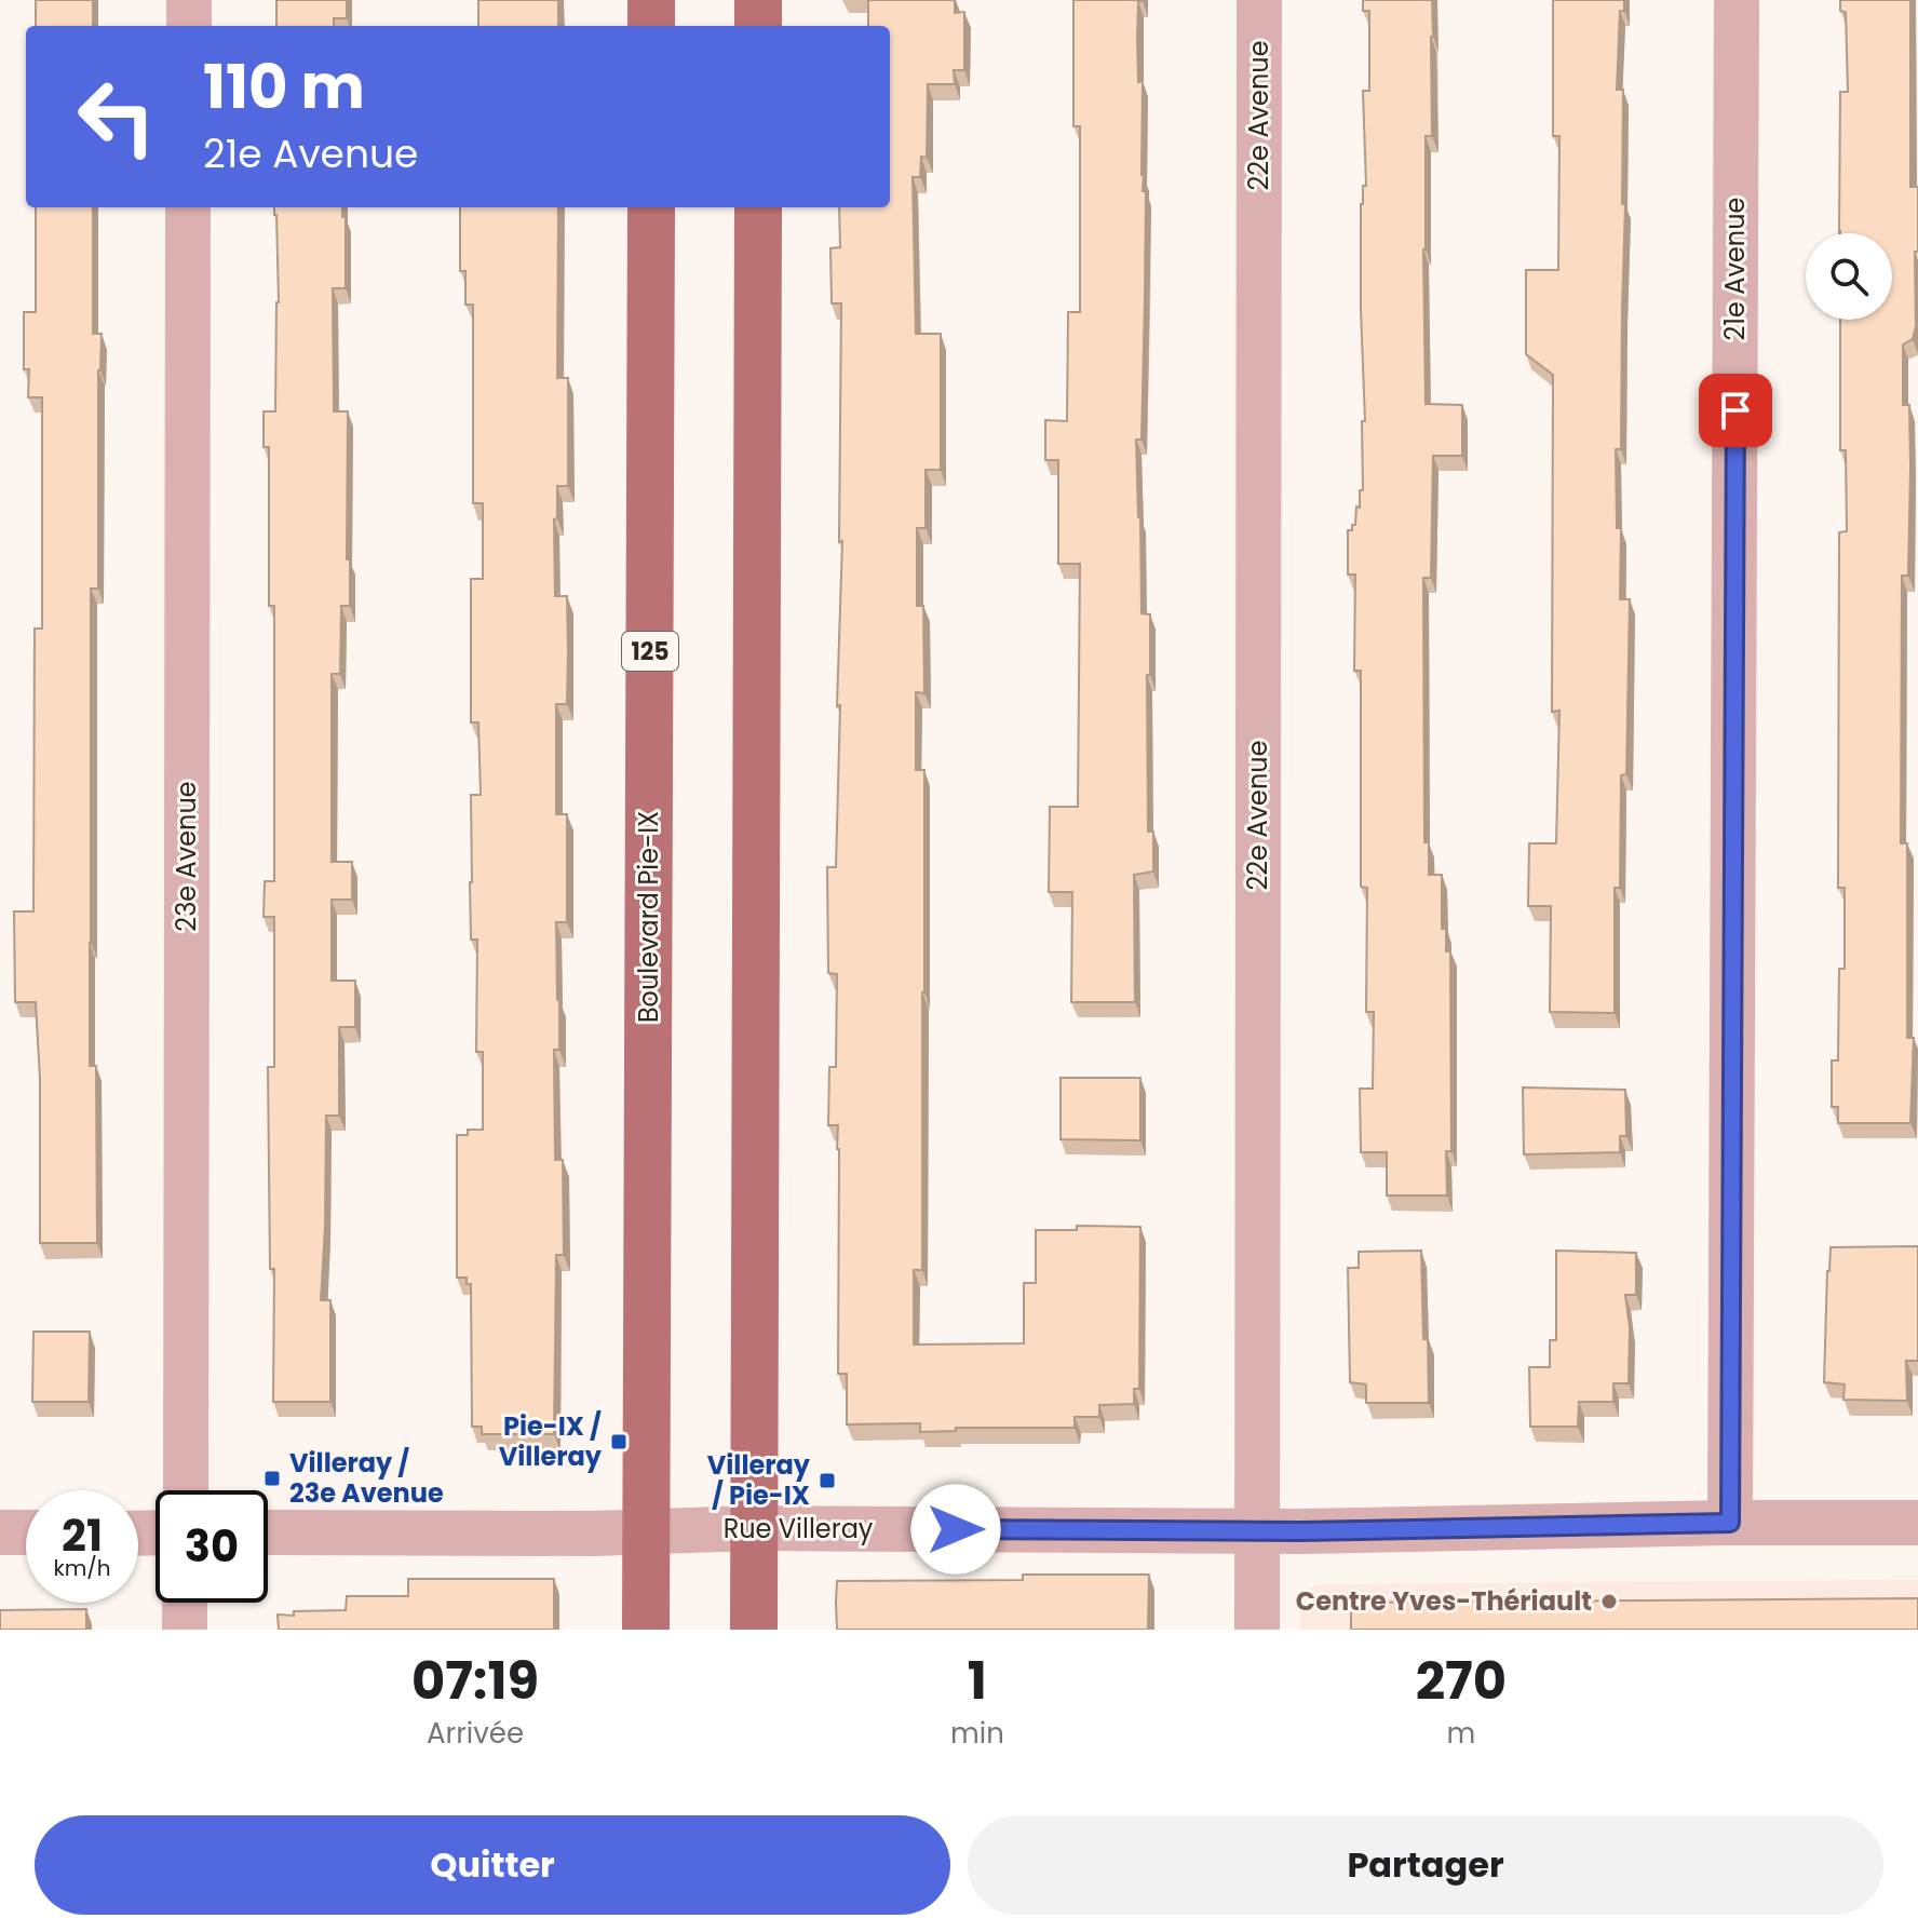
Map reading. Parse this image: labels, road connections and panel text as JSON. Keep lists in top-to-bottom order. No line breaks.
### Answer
{"streets":{"main road":["125","Boulevard Pie-IX"],"street":["22e Avenue","21e Avenue","23e Avenue","Rue Villeray"]},"crossings":[["22e Avenue","Rue Villeray"],["21e Avenue","Rue Villeray"],["Boulevard Pie-IX","Rue Villeray"]],"places":{"transit":["Pie-IX / Villeray","Villeray / 23e Avenue","Villeray / Pie-IX"],"other":["Centre Yves-Thériault"]},"page":{"turn":["110 m","21e Avenue"],"speed":"21 km/h","limit":"30","eta":["07:19","Arrivée","1","min","270","m"],"buttons":["Quitter","Partager"]}}
